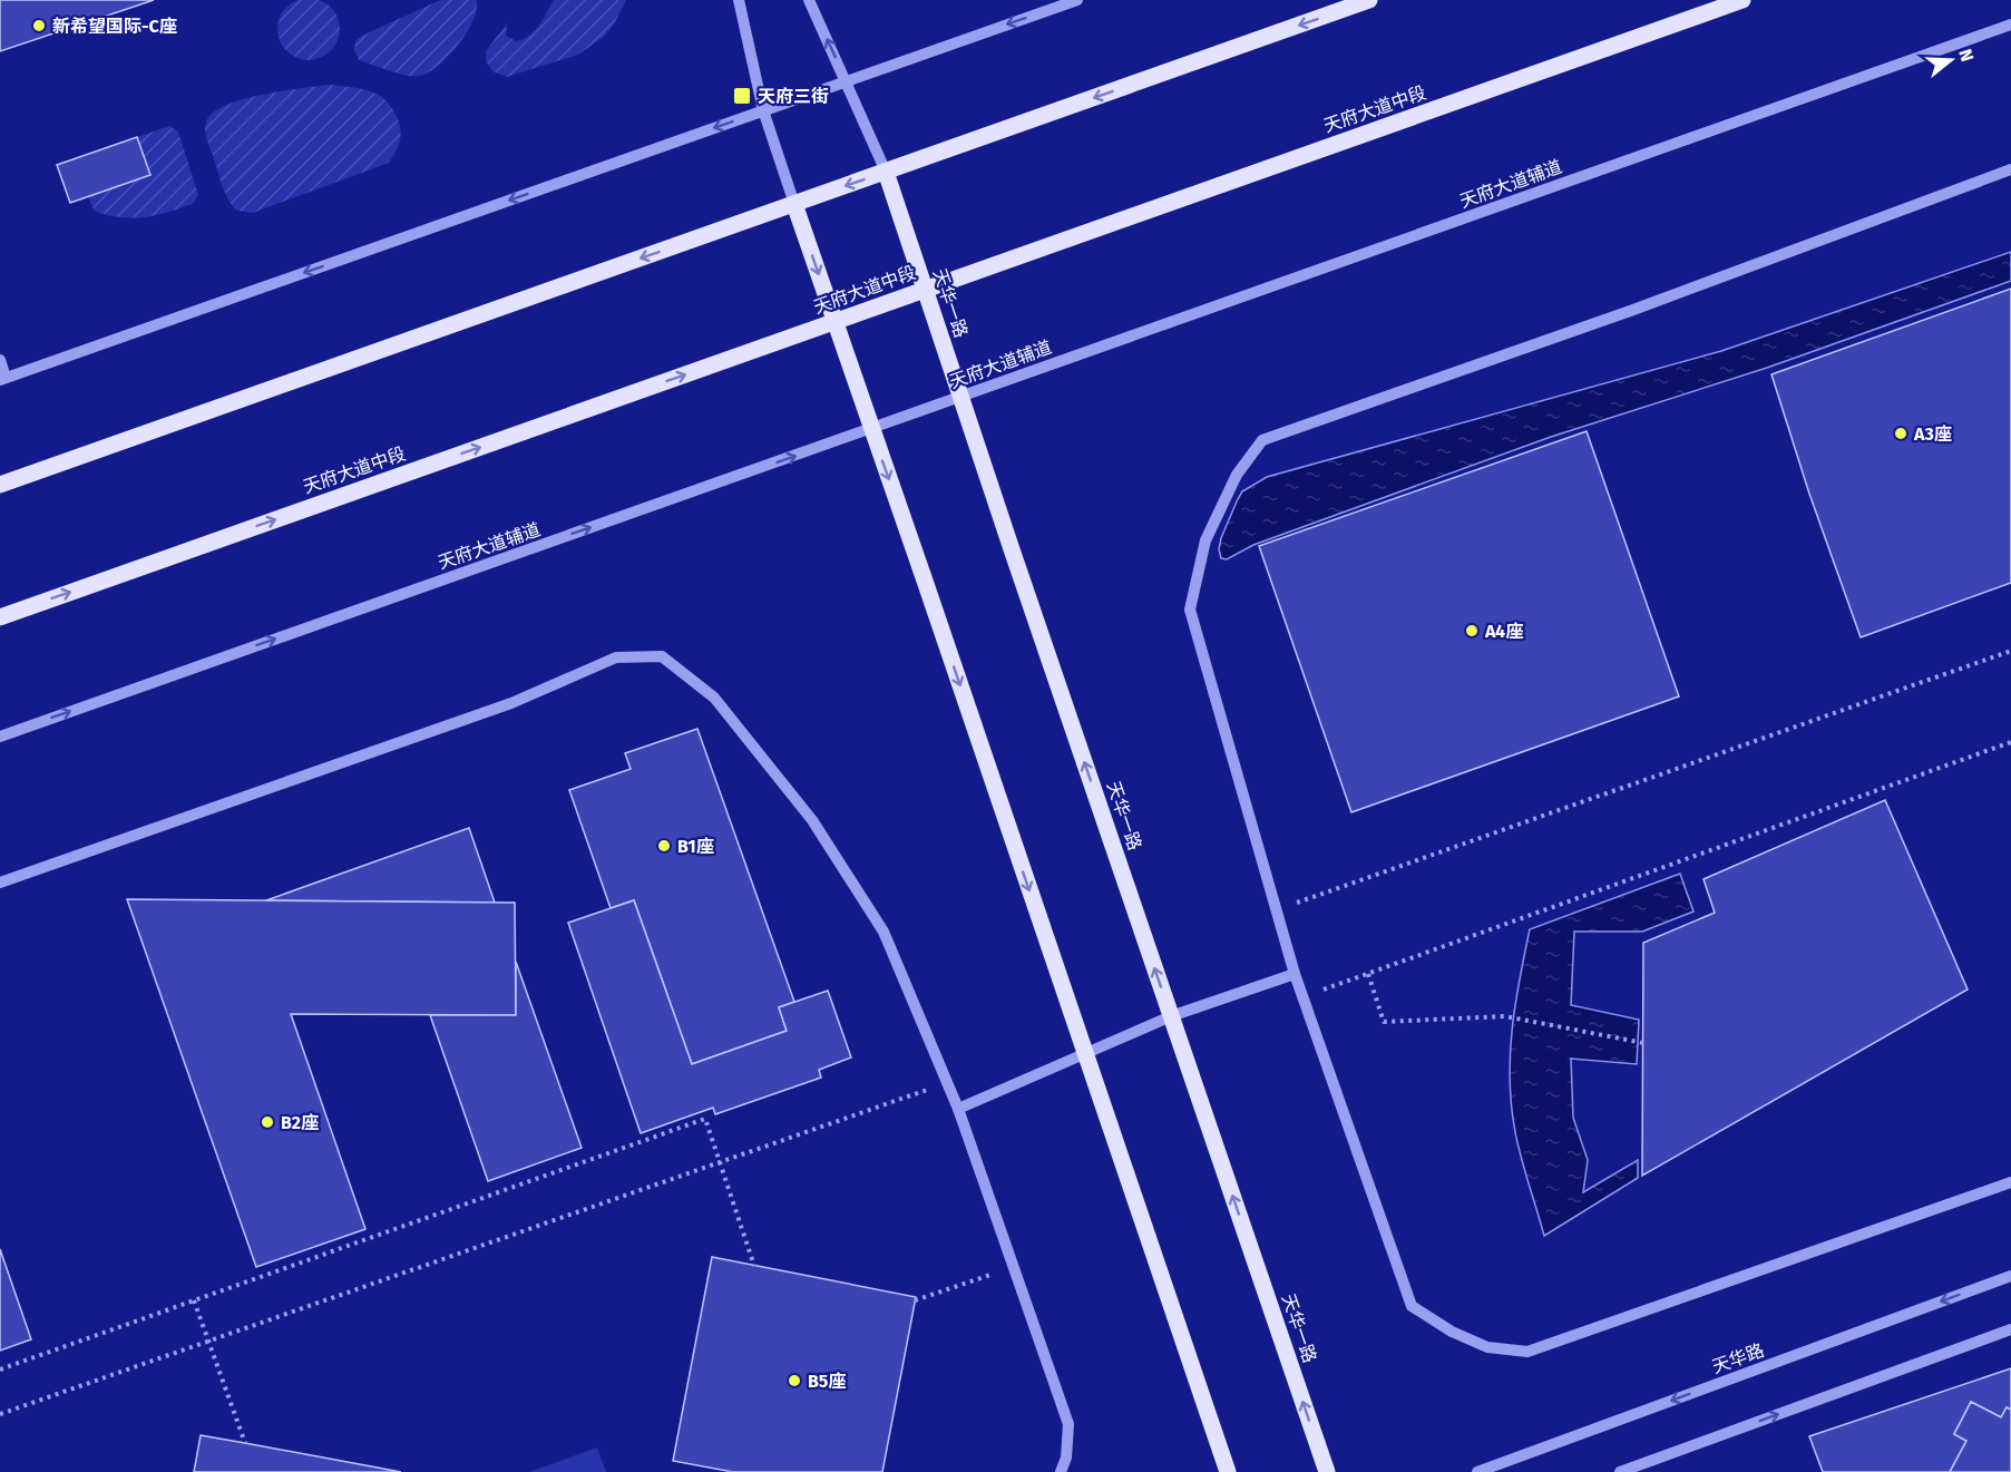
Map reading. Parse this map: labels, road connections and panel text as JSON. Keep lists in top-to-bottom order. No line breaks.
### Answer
{"streets":{"main road":["天府大道中段","天华一路"],"street":["天府大道辅道","天华路"]},"crossings":[["天府大道中段","天华一路"],["天府大道辅道","天华一路"]],"one_way":["天府大道辅道"],"places":{"other":["新希望国际-C座","A3座","A4座","B1座","B2座","B5座"],"transit":["天府三街"]},"north":"right"}
